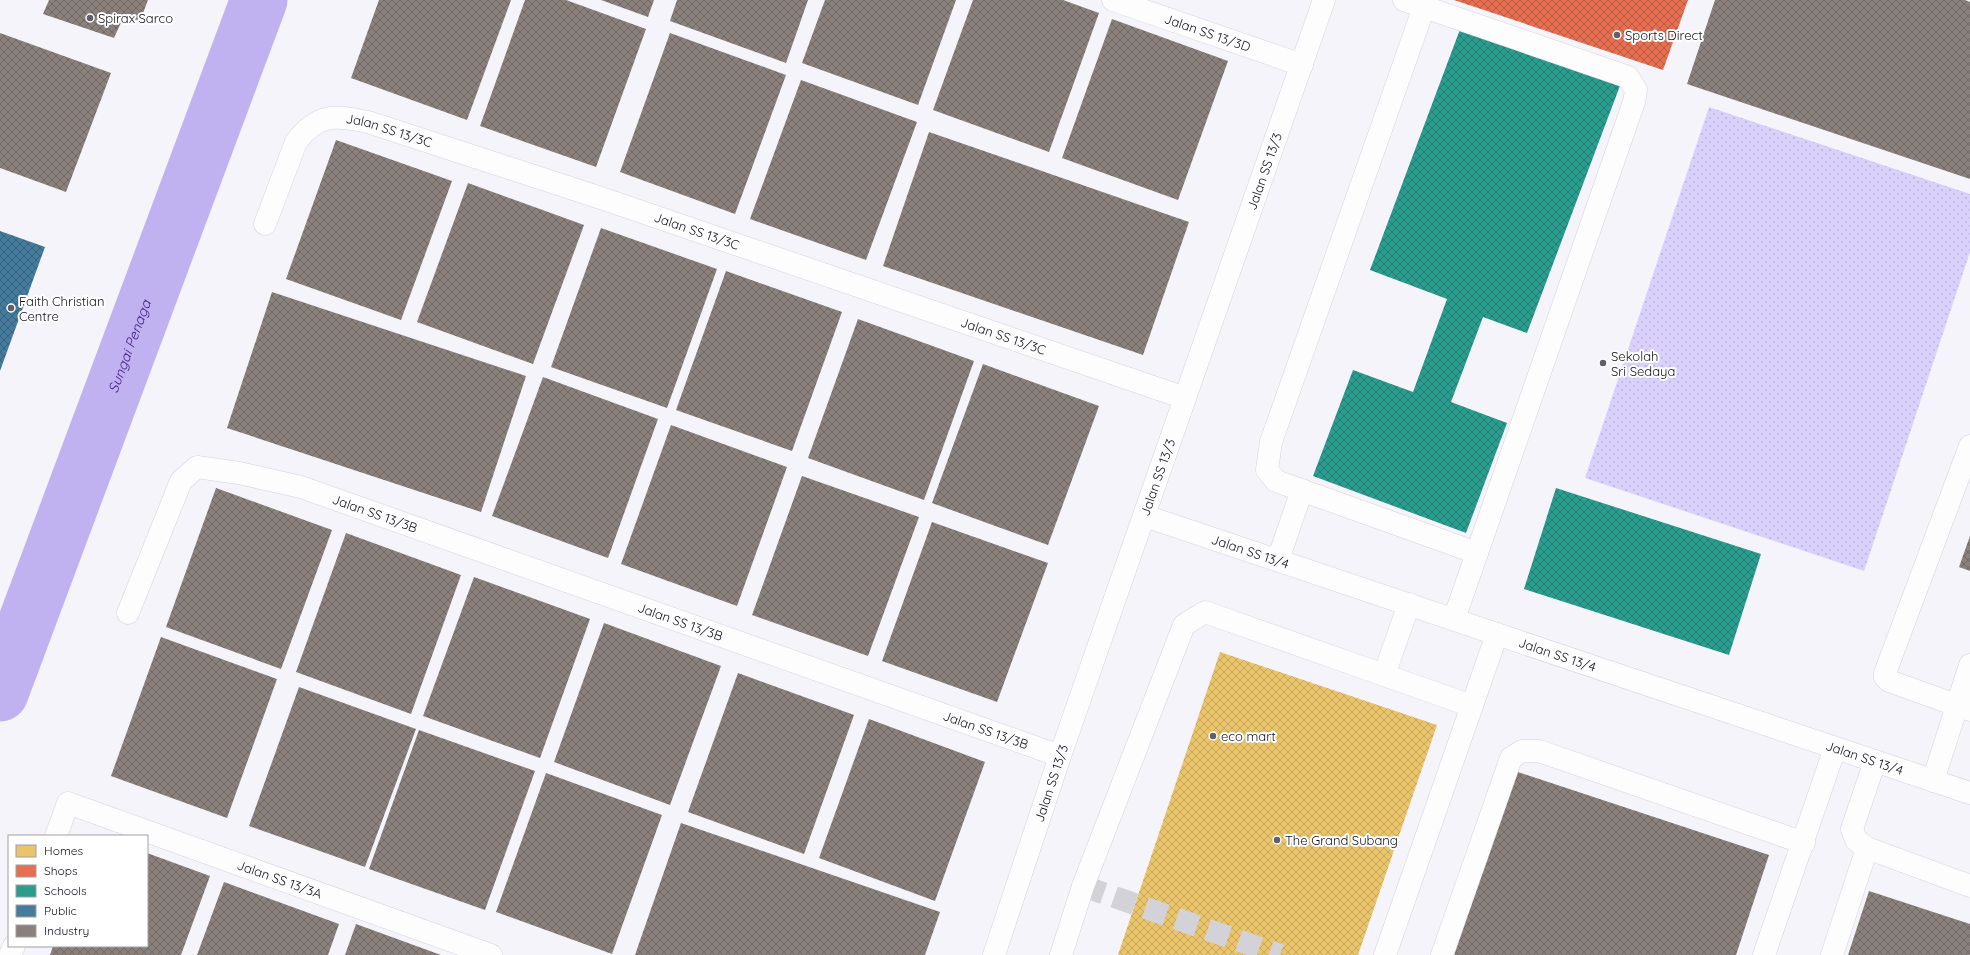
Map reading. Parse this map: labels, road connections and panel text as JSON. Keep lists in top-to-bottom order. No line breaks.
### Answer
{"streets":{"street":["Jalan SS 13/3D","Jalan SS 13/3C","Jalan SS 13/3","Jalan SS 13/3B","Jalan SS 13/4","Jalan SS 13/3A"]},"crossings":[["Jalan SS 13/3D","Jalan SS 13/3"],["Jalan SS 13/3C","Jalan SS 13/3"],["Jalan SS 13/3","Jalan SS 13/3B"],["Jalan SS 13/3","Jalan SS 13/4"]],"water":["Sungai Penaga"],"places":["Spirax Sarco","Sports Direct","Faith Christian Centre","Sekolah Sri Sedaya","eco mart","The Grand Subang"],"legend":["Homes","Shops","Schools","Public","Industry"]}
